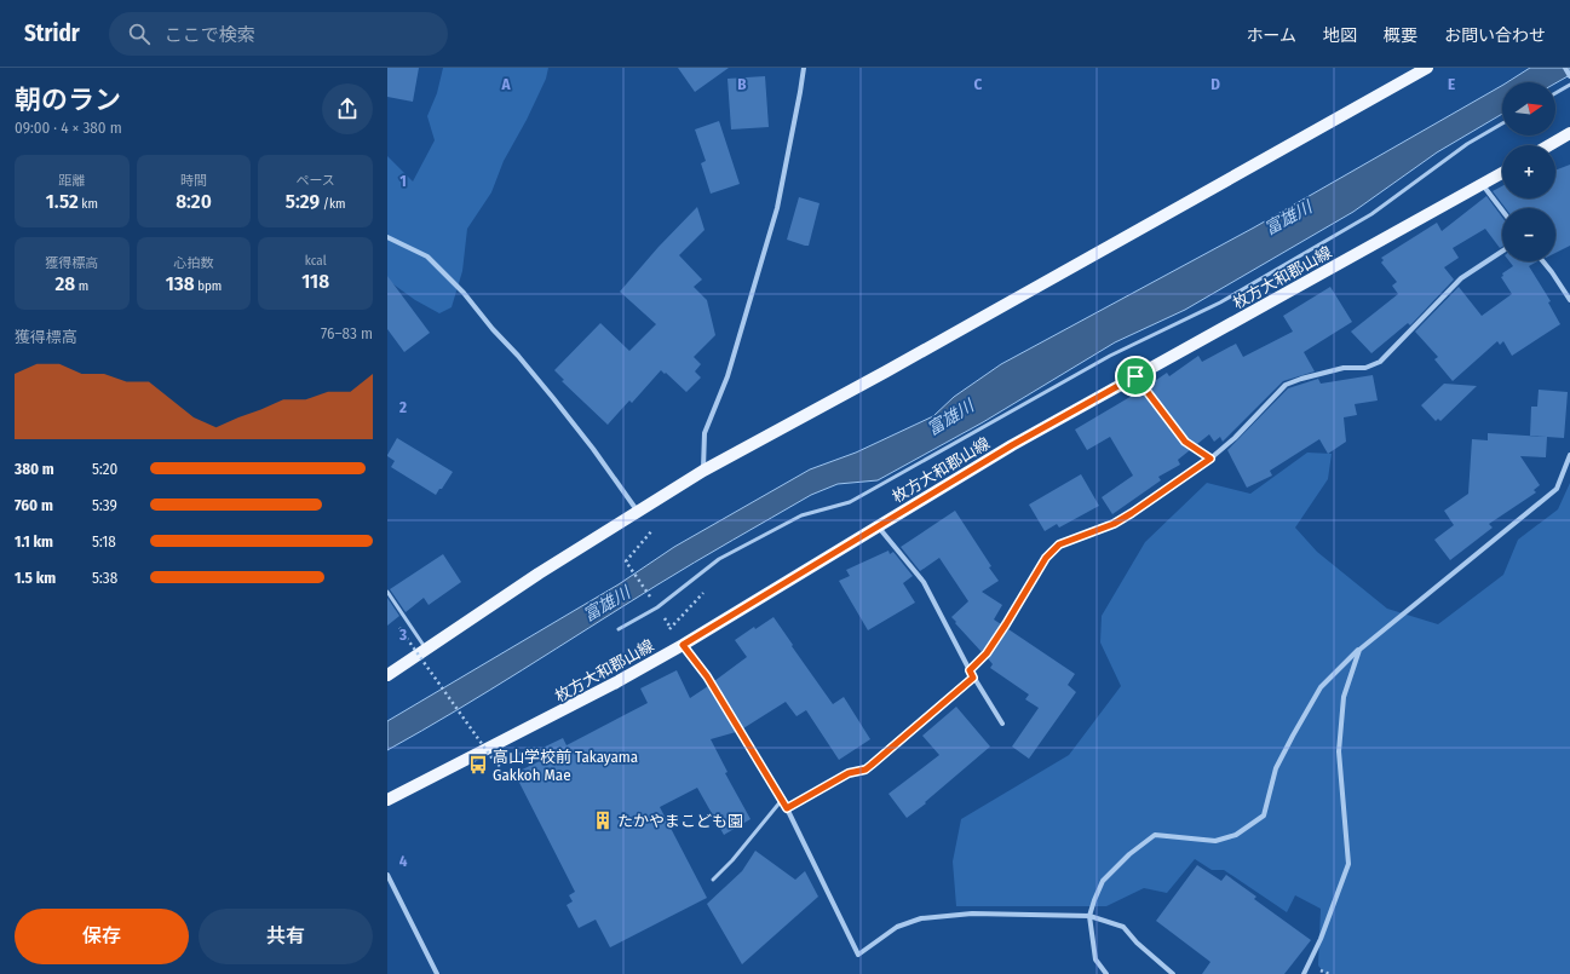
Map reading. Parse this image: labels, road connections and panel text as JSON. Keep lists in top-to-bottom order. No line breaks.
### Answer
{"streets":{"main road":["枚方大和郡山線"]},"water":["富雄川"],"places":{"bus stop":["高山学校前 Takayama Gakkoh Mae"],"building":["たかやまこども園"]},"north":"right","page":{"header":"Stridr","search":"ここで検索","nav":["ホーム","地図","概要","お問い合わせ"],"heading":["朝のラン","09:00 · 4 × 380 m"],"map_buttons":["+","−"],"stats":[["距離","1.52 km"],["時間","8:20"],["ペース","5:29 /km"],["獲得標高","28 m"],["心拍数","138 bpm"],["kcal","118"]],"chart":["獲得標高","76–83 m"],"list":[{"name":"380 m","note":"5:20"},{"name":"760 m","note":"5:39"},{"name":"1.1 km","note":"5:18"},{"name":"1.5 km","note":"5:38"}],"buttons":["保存","共有"]},"grid":{"columns":["A","B","C","D","E"],"rows":["1","2","3","4"]}}
